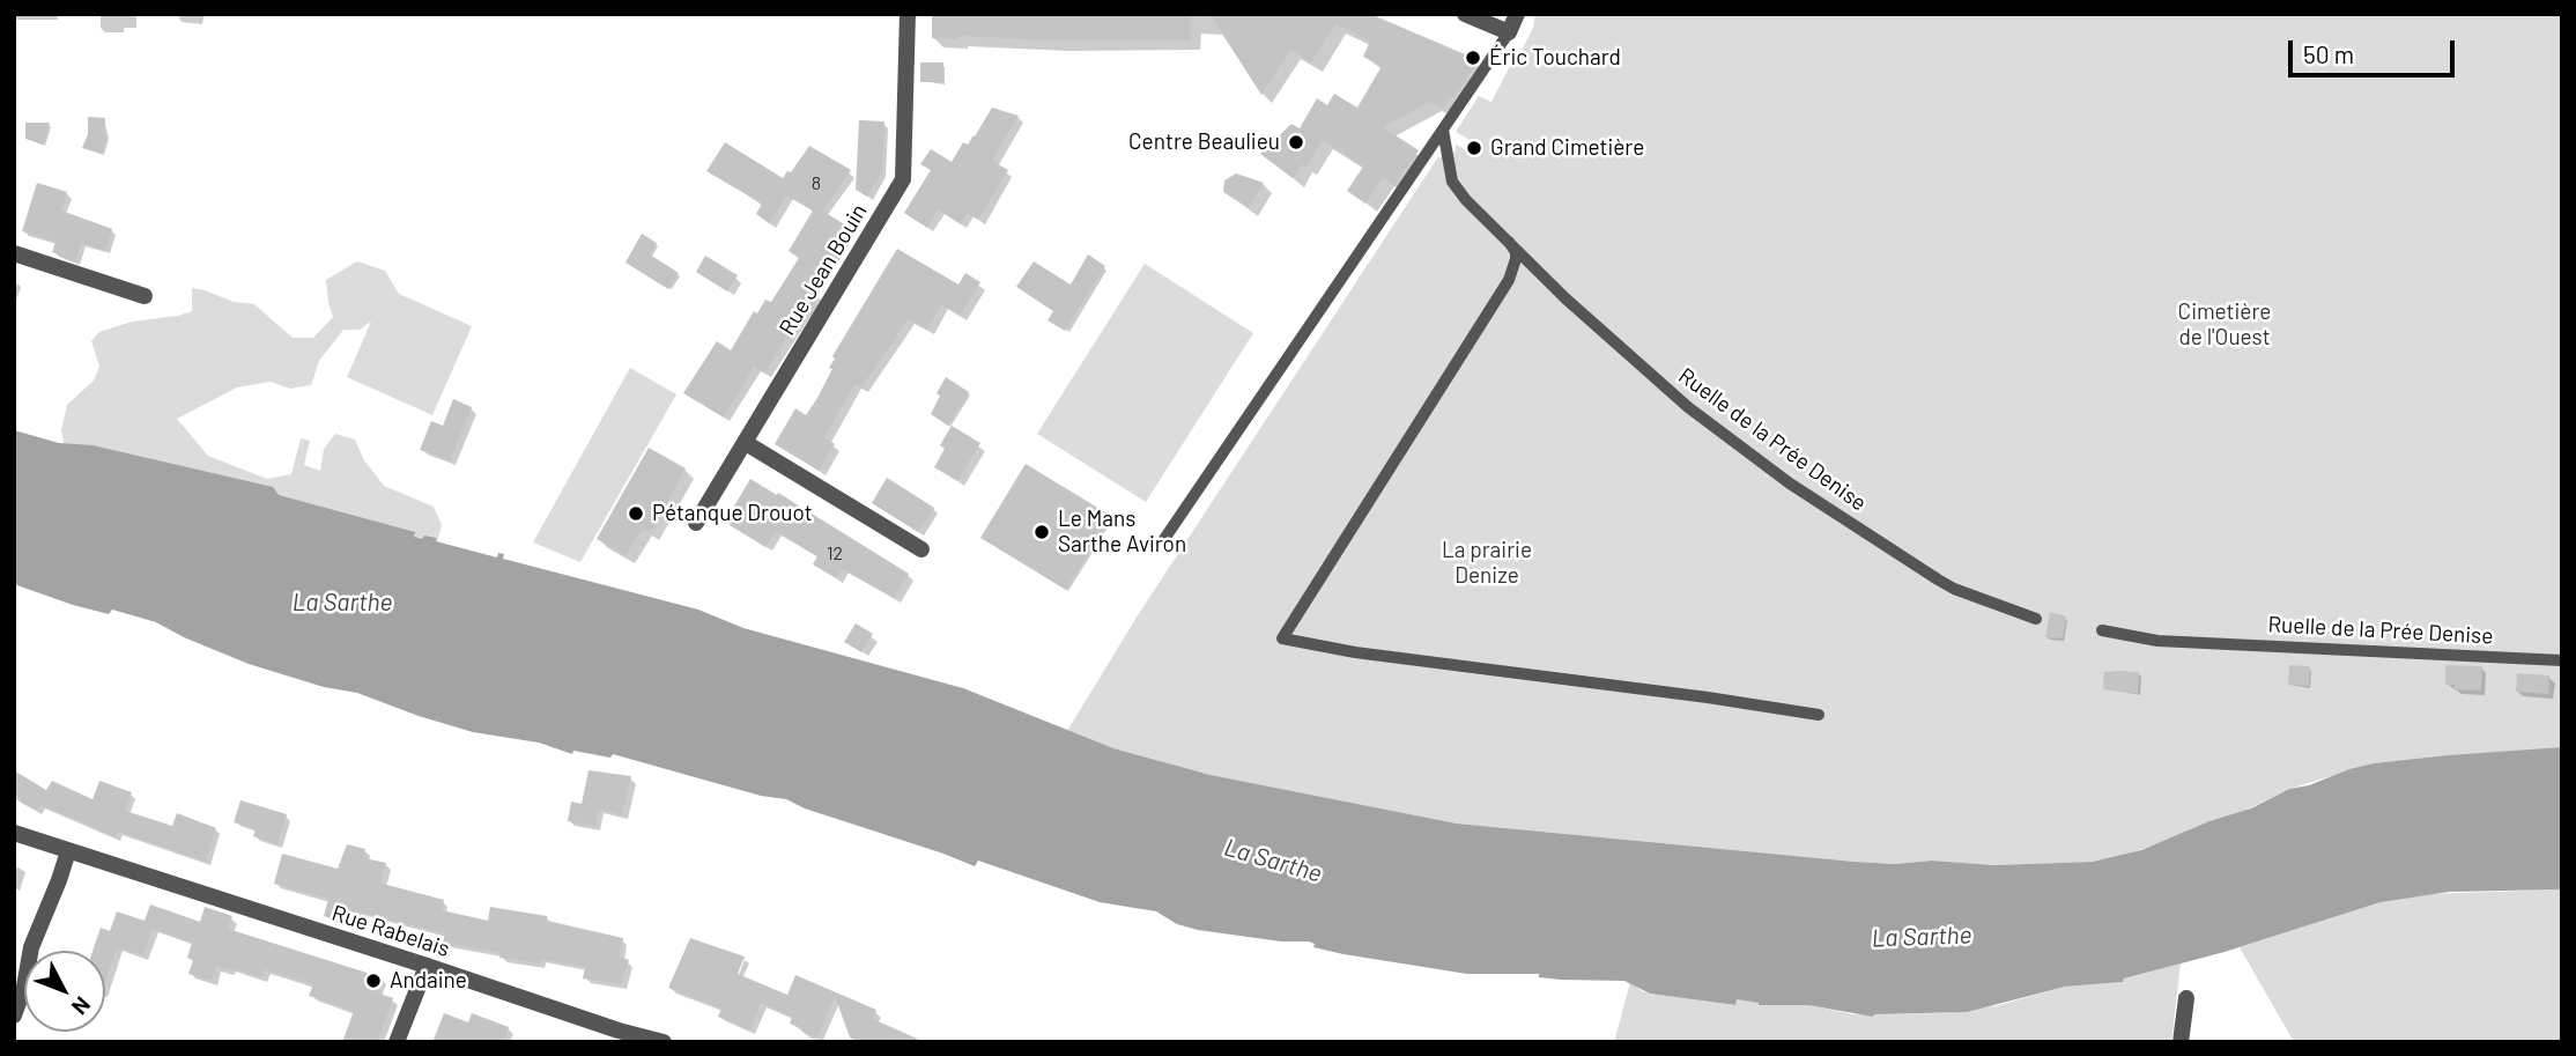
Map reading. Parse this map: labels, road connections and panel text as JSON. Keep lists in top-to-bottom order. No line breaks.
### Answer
{"streets":{"street":["Rue Jean Bouin","Rue Rabelais"],"lane":["Ruelle de la Prée Denise"]},"water":["La Sarthe"],"parks":["Cimetière de l'Ouest","La prairie Denize"],"places":["Éric Touchard","Centre Beaulieu","Grand Cimetière","Pétanque Drouot","Le Mans Sarthe Aviron","Andaine"],"house_numbers":["8","12"],"scale_bar":"50 m","north":"bottom right"}
